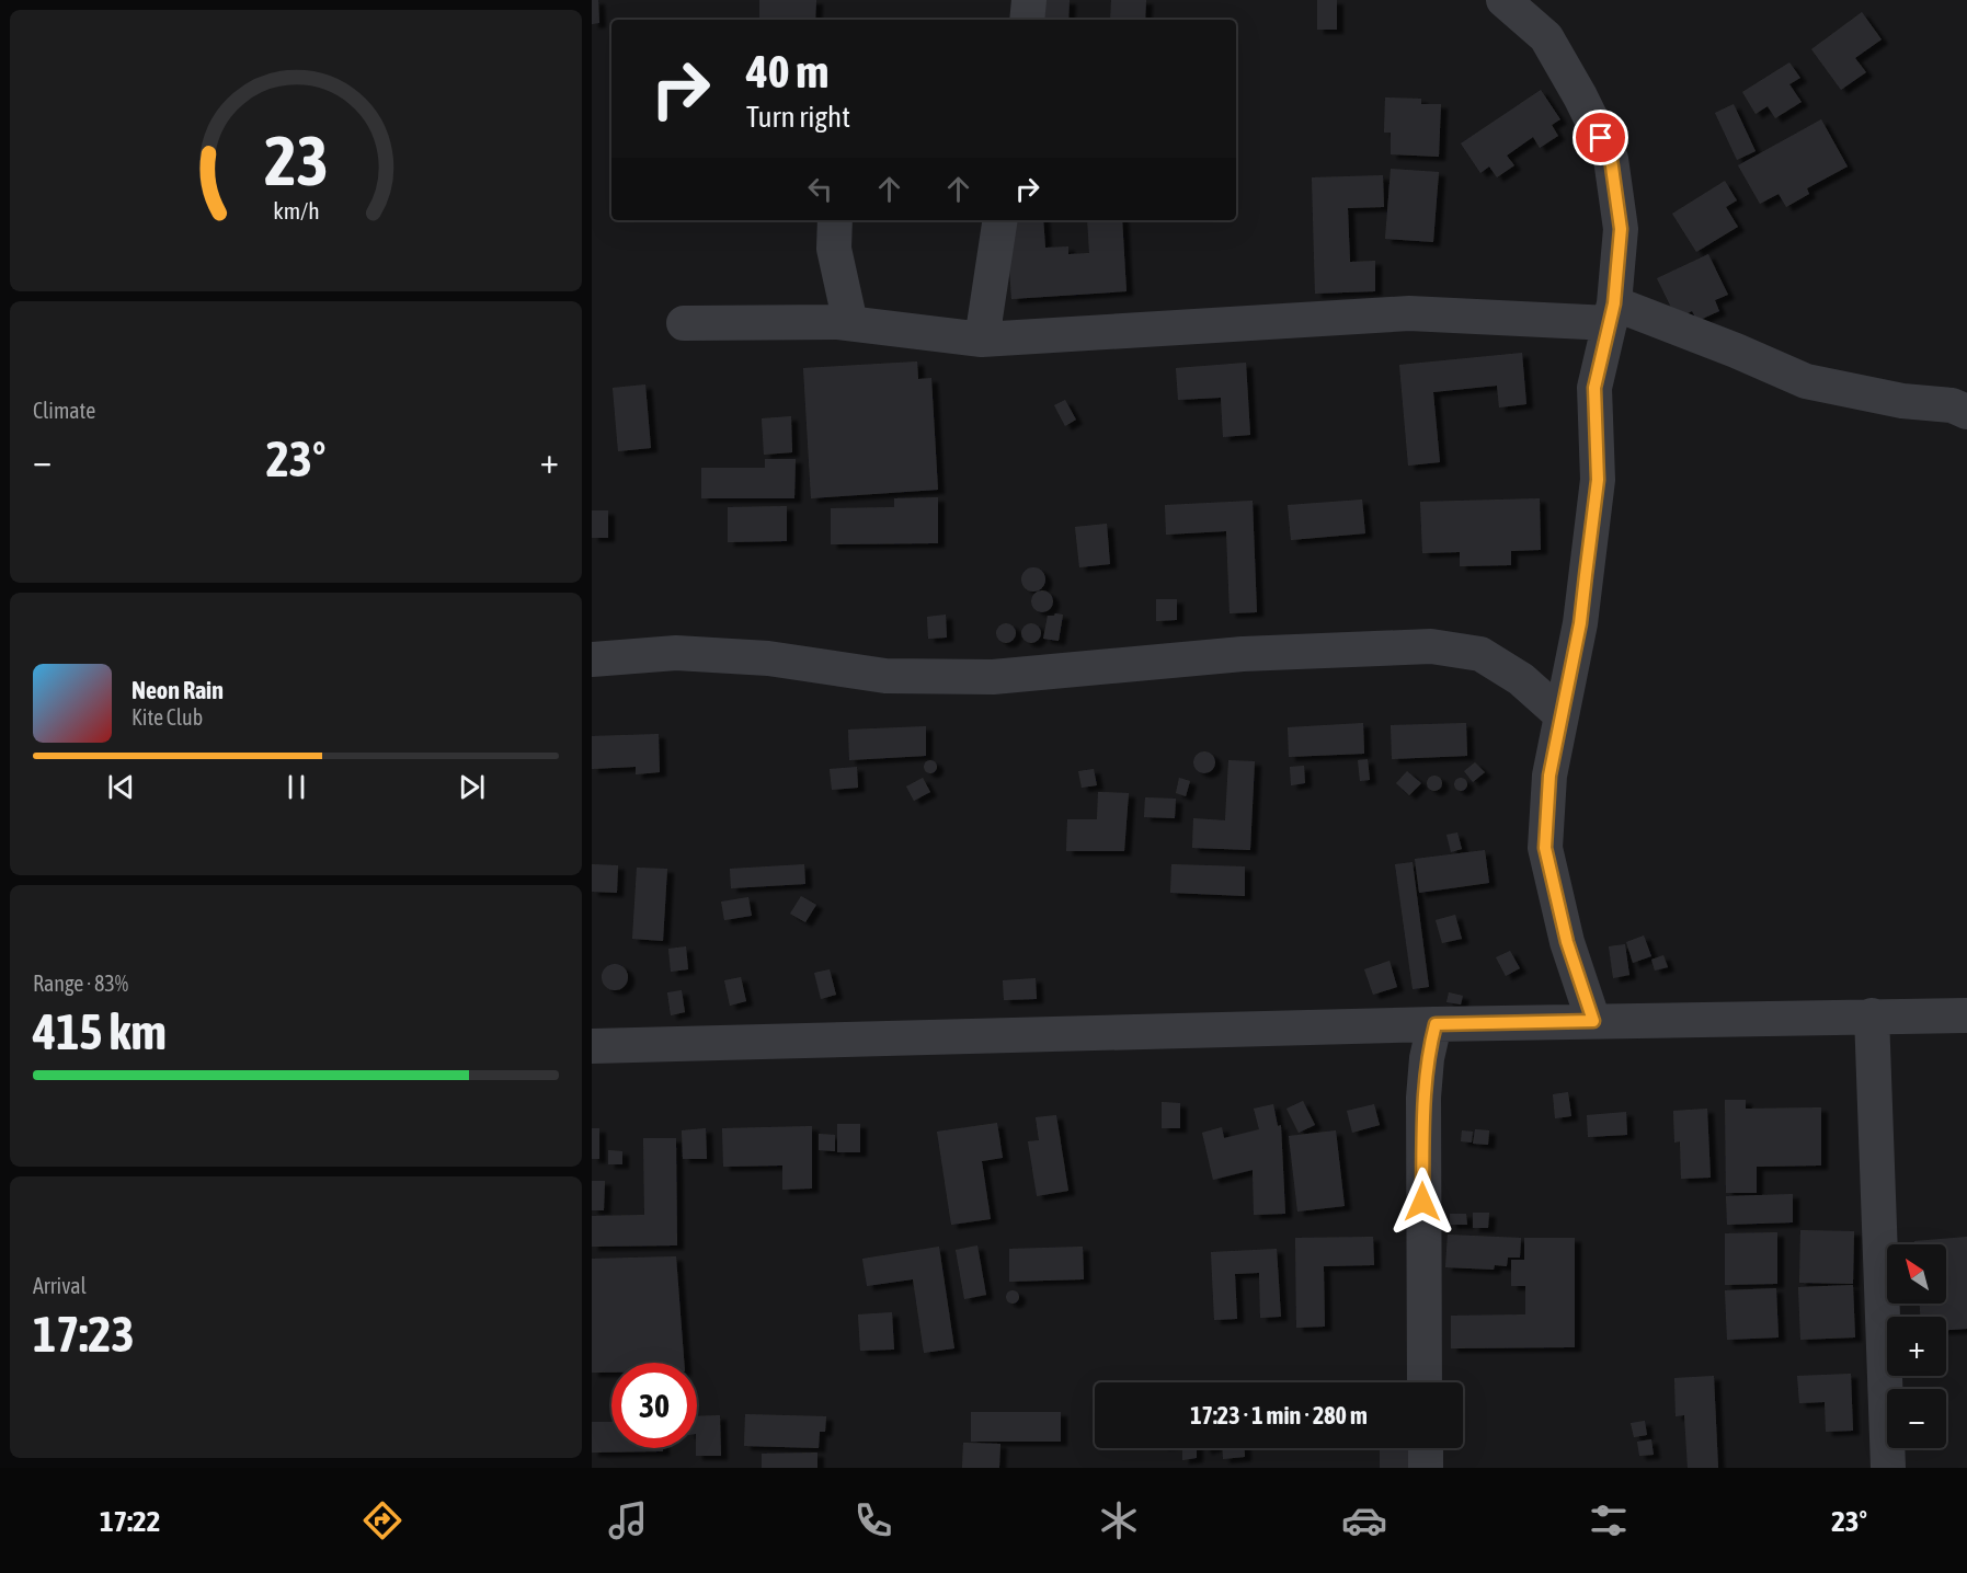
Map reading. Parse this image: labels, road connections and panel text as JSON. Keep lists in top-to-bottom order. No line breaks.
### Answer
{"north":"top left","page":{"turn":["40 m","Turn right"],"tile":["Climate",["Range · 83%","415 km"],["Arrival","17:23"]],"heat":["−","23°","+"],"song":["Neon Rain","Kite Club"],"map_buttons":["+","−"],"limit":"30","trip":"17:23 · 1 min · 280 m","tabs":["17:22","23°"],"gauge":["23","km/h"]}}
